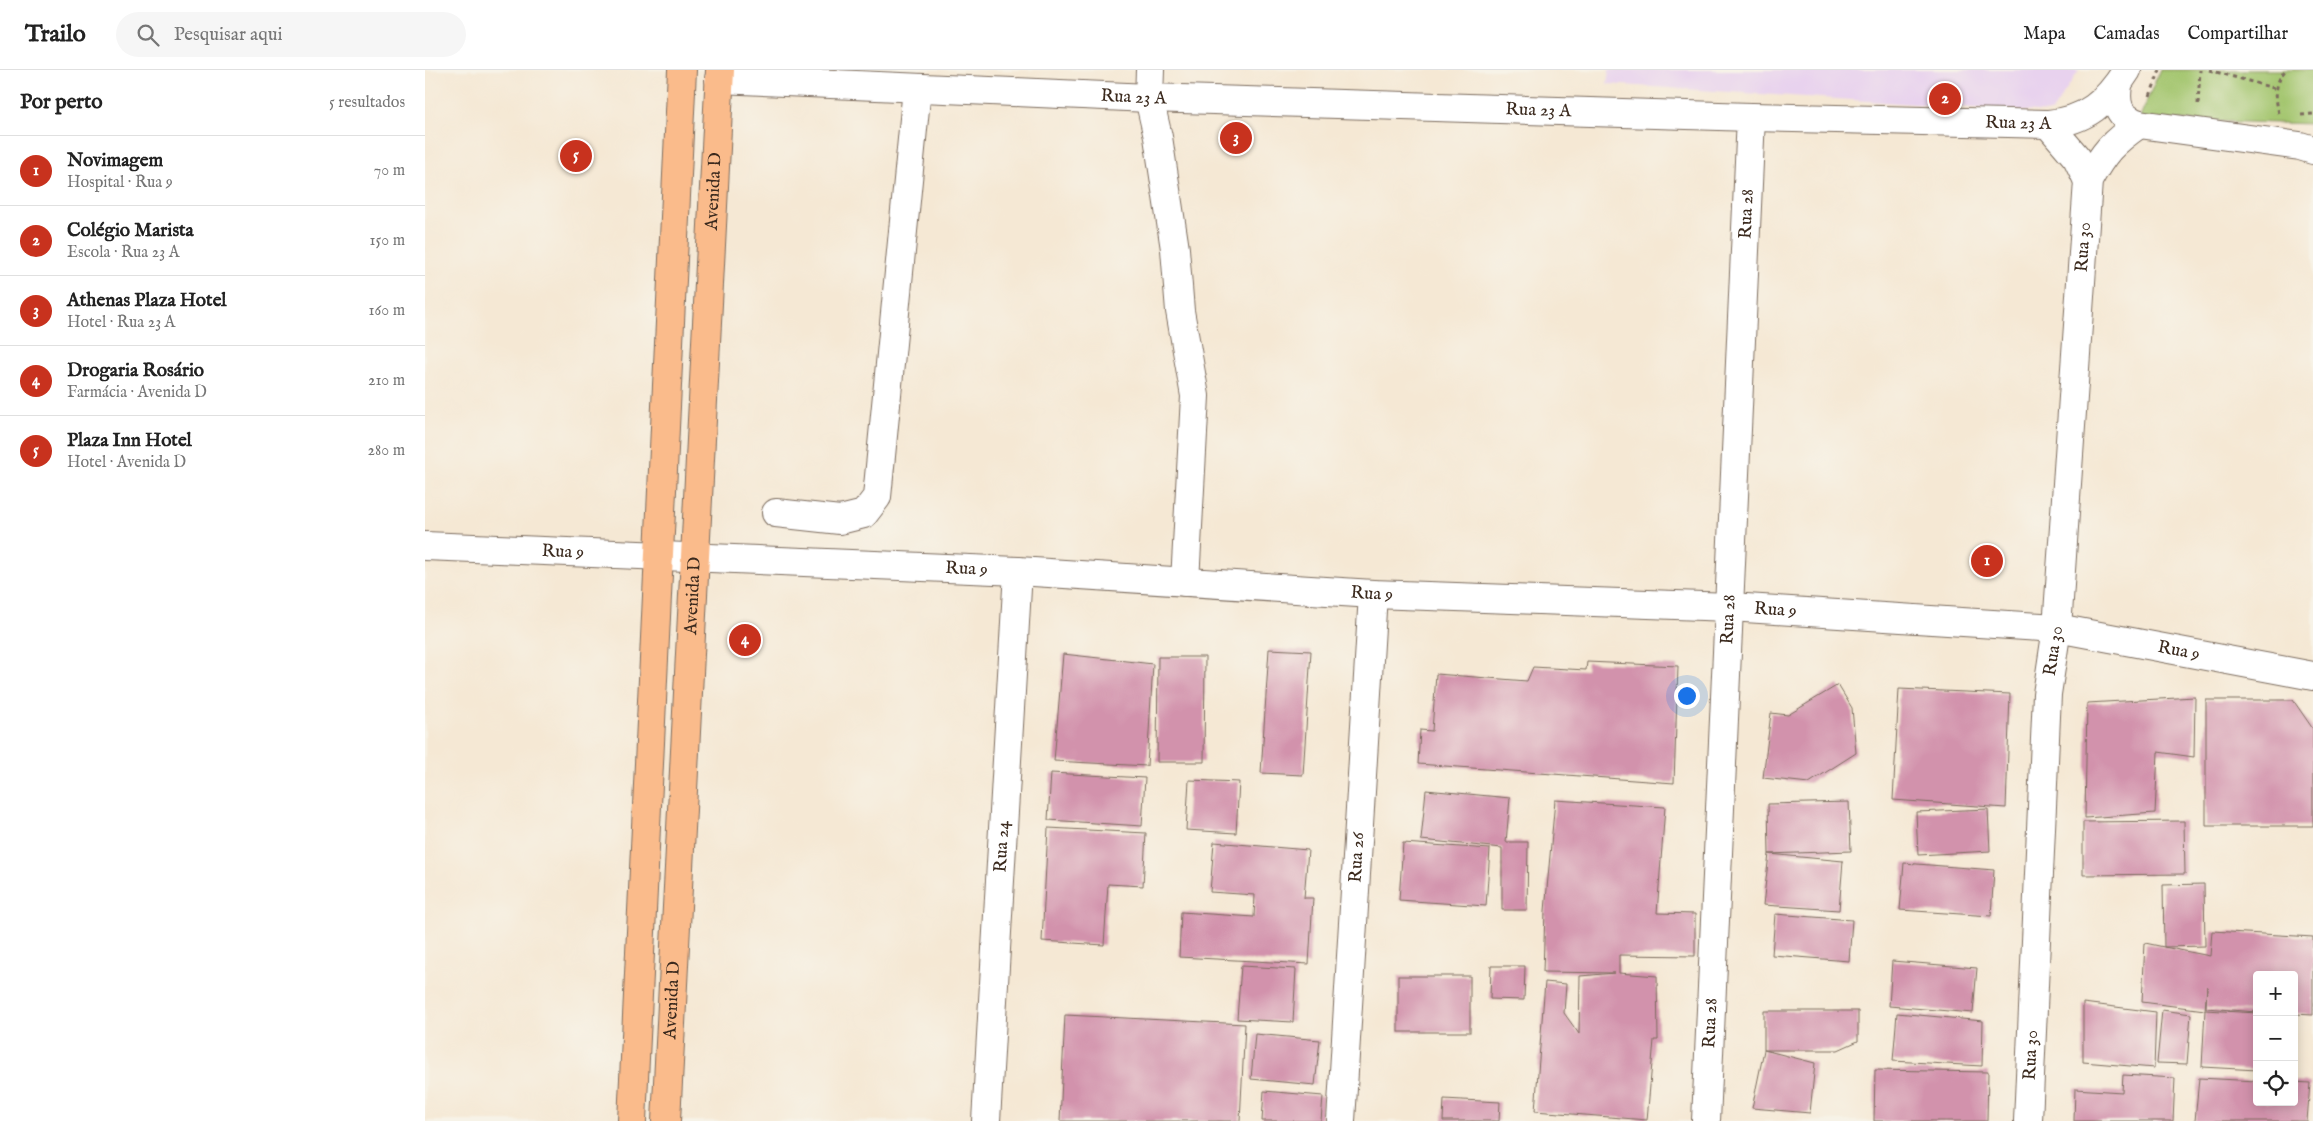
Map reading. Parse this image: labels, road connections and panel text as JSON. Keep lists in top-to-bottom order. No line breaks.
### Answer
{"streets":{"main road":["Avenida D"],"street":["Rua 23 A","Rua 28","Rua 30","Rua 9","Rua 24","Rua 26"]},"crossings":[["Rua 23 A","Avenida D"],["Rua 23 A","Rua 28"],["Rua 23 A","Rua 30"],["Avenida D","Rua 9"],["Rua 28","Rua 9"],["Rua 30","Rua 9"],["Rua 9","Rua 24"],["Rua 9","Rua 26"]],"page":{"header":"Trailo","search":"Pesquisar aqui","nav":["Mapa","Camadas","Compartilhar"],"heading":["Por perto","5 resultados"],"pins":["2","3","5","1","4"],"list":[{"mark":"1","name":"Novimagem","note":"Hospital · Rua 9","value":"70 m"},{"mark":"2","name":"Colégio Marista","note":"Escola · Rua 23 A","value":"150 m"},{"mark":"3","name":"Athenas Plaza Hotel","note":"Hotel · Rua 23 A","value":"160 m"},{"mark":"4","name":"Drogaria Rosário","note":"Farmácia · Avenida D","value":"210 m"},{"mark":"5","name":"Plaza Inn Hotel","note":"Hotel · Avenida D","value":"280 m"}],"map_buttons":["+","−"]}}
